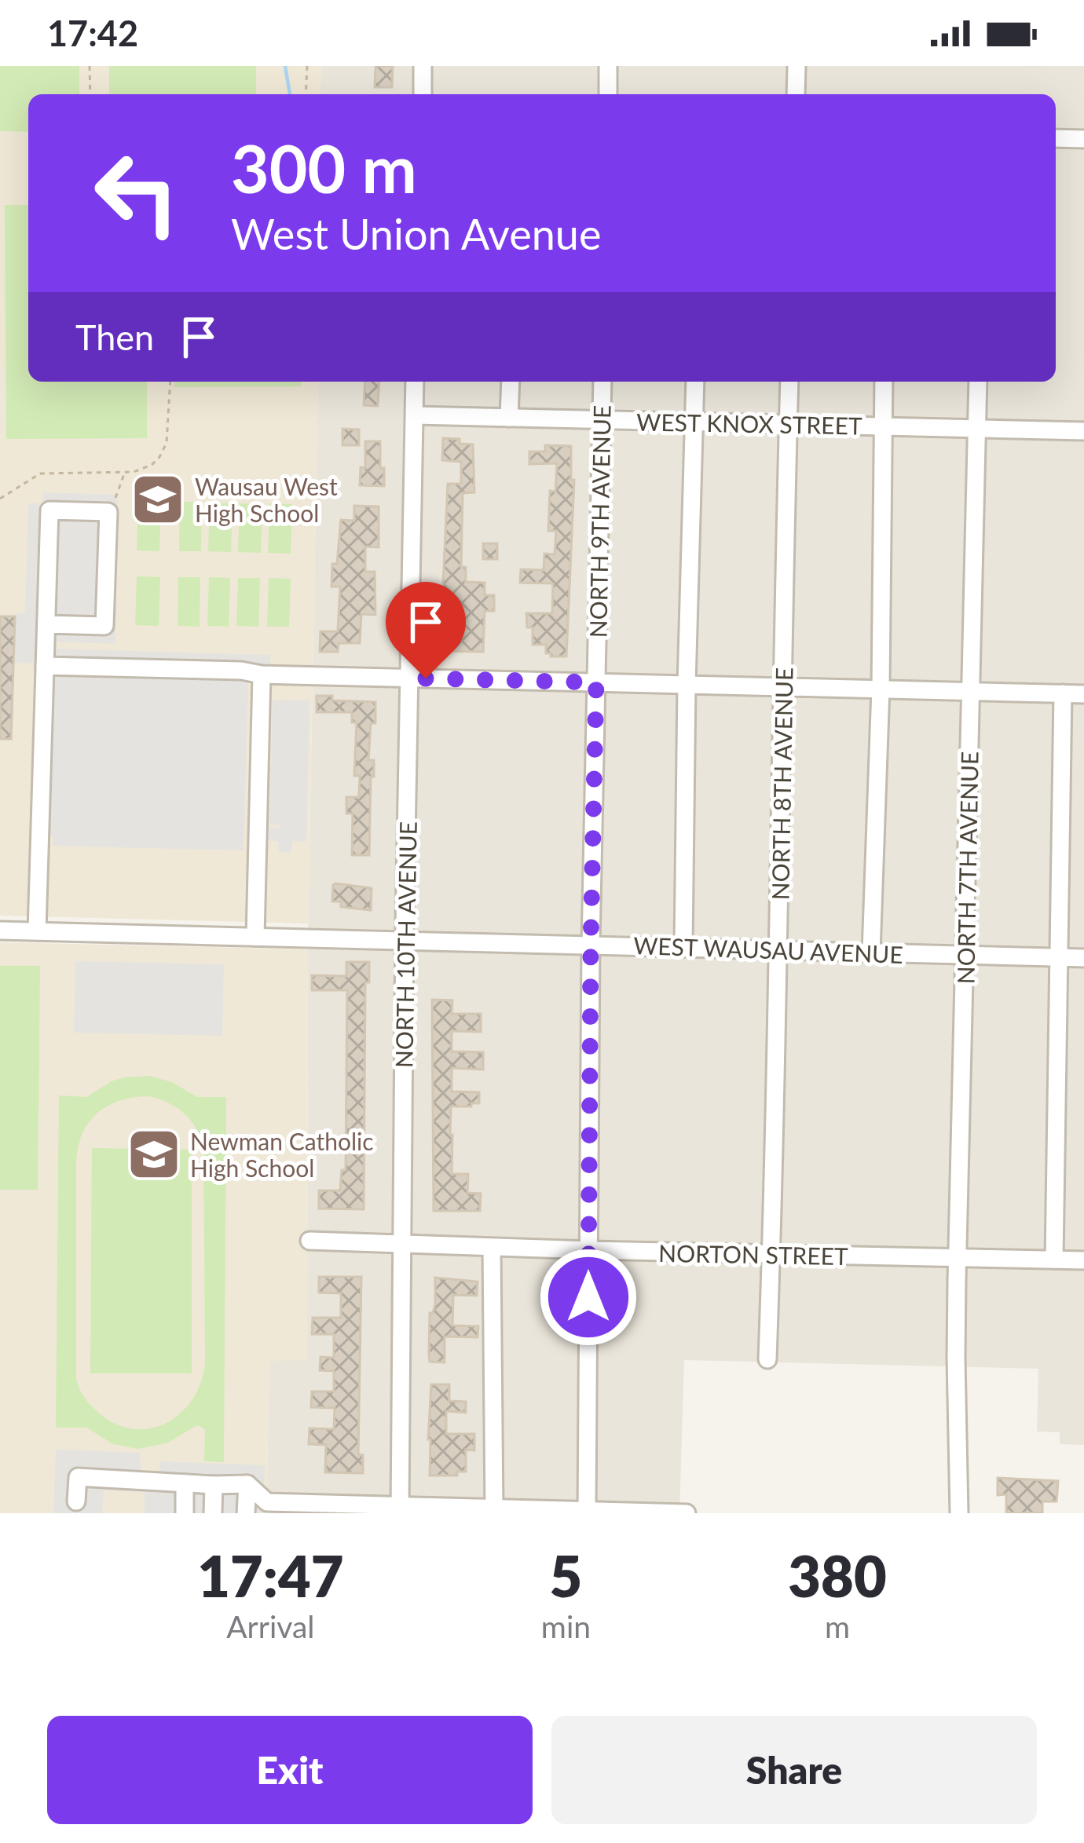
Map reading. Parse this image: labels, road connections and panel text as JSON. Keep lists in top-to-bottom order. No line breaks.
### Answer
{"streets":{"street":["WEST KNOX STREET","NORTH 9TH AVENUE","NORTH 8TH AVENUE","NORTH 7TH AVENUE","NORTH 10TH AVENUE","WEST WAUSAU AVENUE","NORTON STREET"]},"crossings":[["WEST KNOX STREET","NORTH 9TH AVENUE"],["WEST KNOX STREET","NORTH 8TH AVENUE"],["WEST KNOX STREET","NORTH 7TH AVENUE"],["WEST KNOX STREET","NORTH 10TH AVENUE"],["NORTH 9TH AVENUE","WEST WAUSAU AVENUE"],["NORTH 9TH AVENUE","NORTON STREET"],["NORTH 8TH AVENUE","WEST WAUSAU AVENUE"],["NORTH 8TH AVENUE","NORTON STREET"],["NORTH 7TH AVENUE","WEST WAUSAU AVENUE"],["NORTH 7TH AVENUE","NORTON STREET"],["NORTH 10TH AVENUE","WEST WAUSAU AVENUE"],["NORTH 10TH AVENUE","NORTON STREET"]],"places":{"school or university":["Wausau West High School","Newman Catholic High School"]},"page":{"status":"17:42","turn":["300 m","West Union Avenue"],"then":"Then","eta":["17:47","Arrival","5","min","380","m"],"buttons":["Exit","Share"]}}
